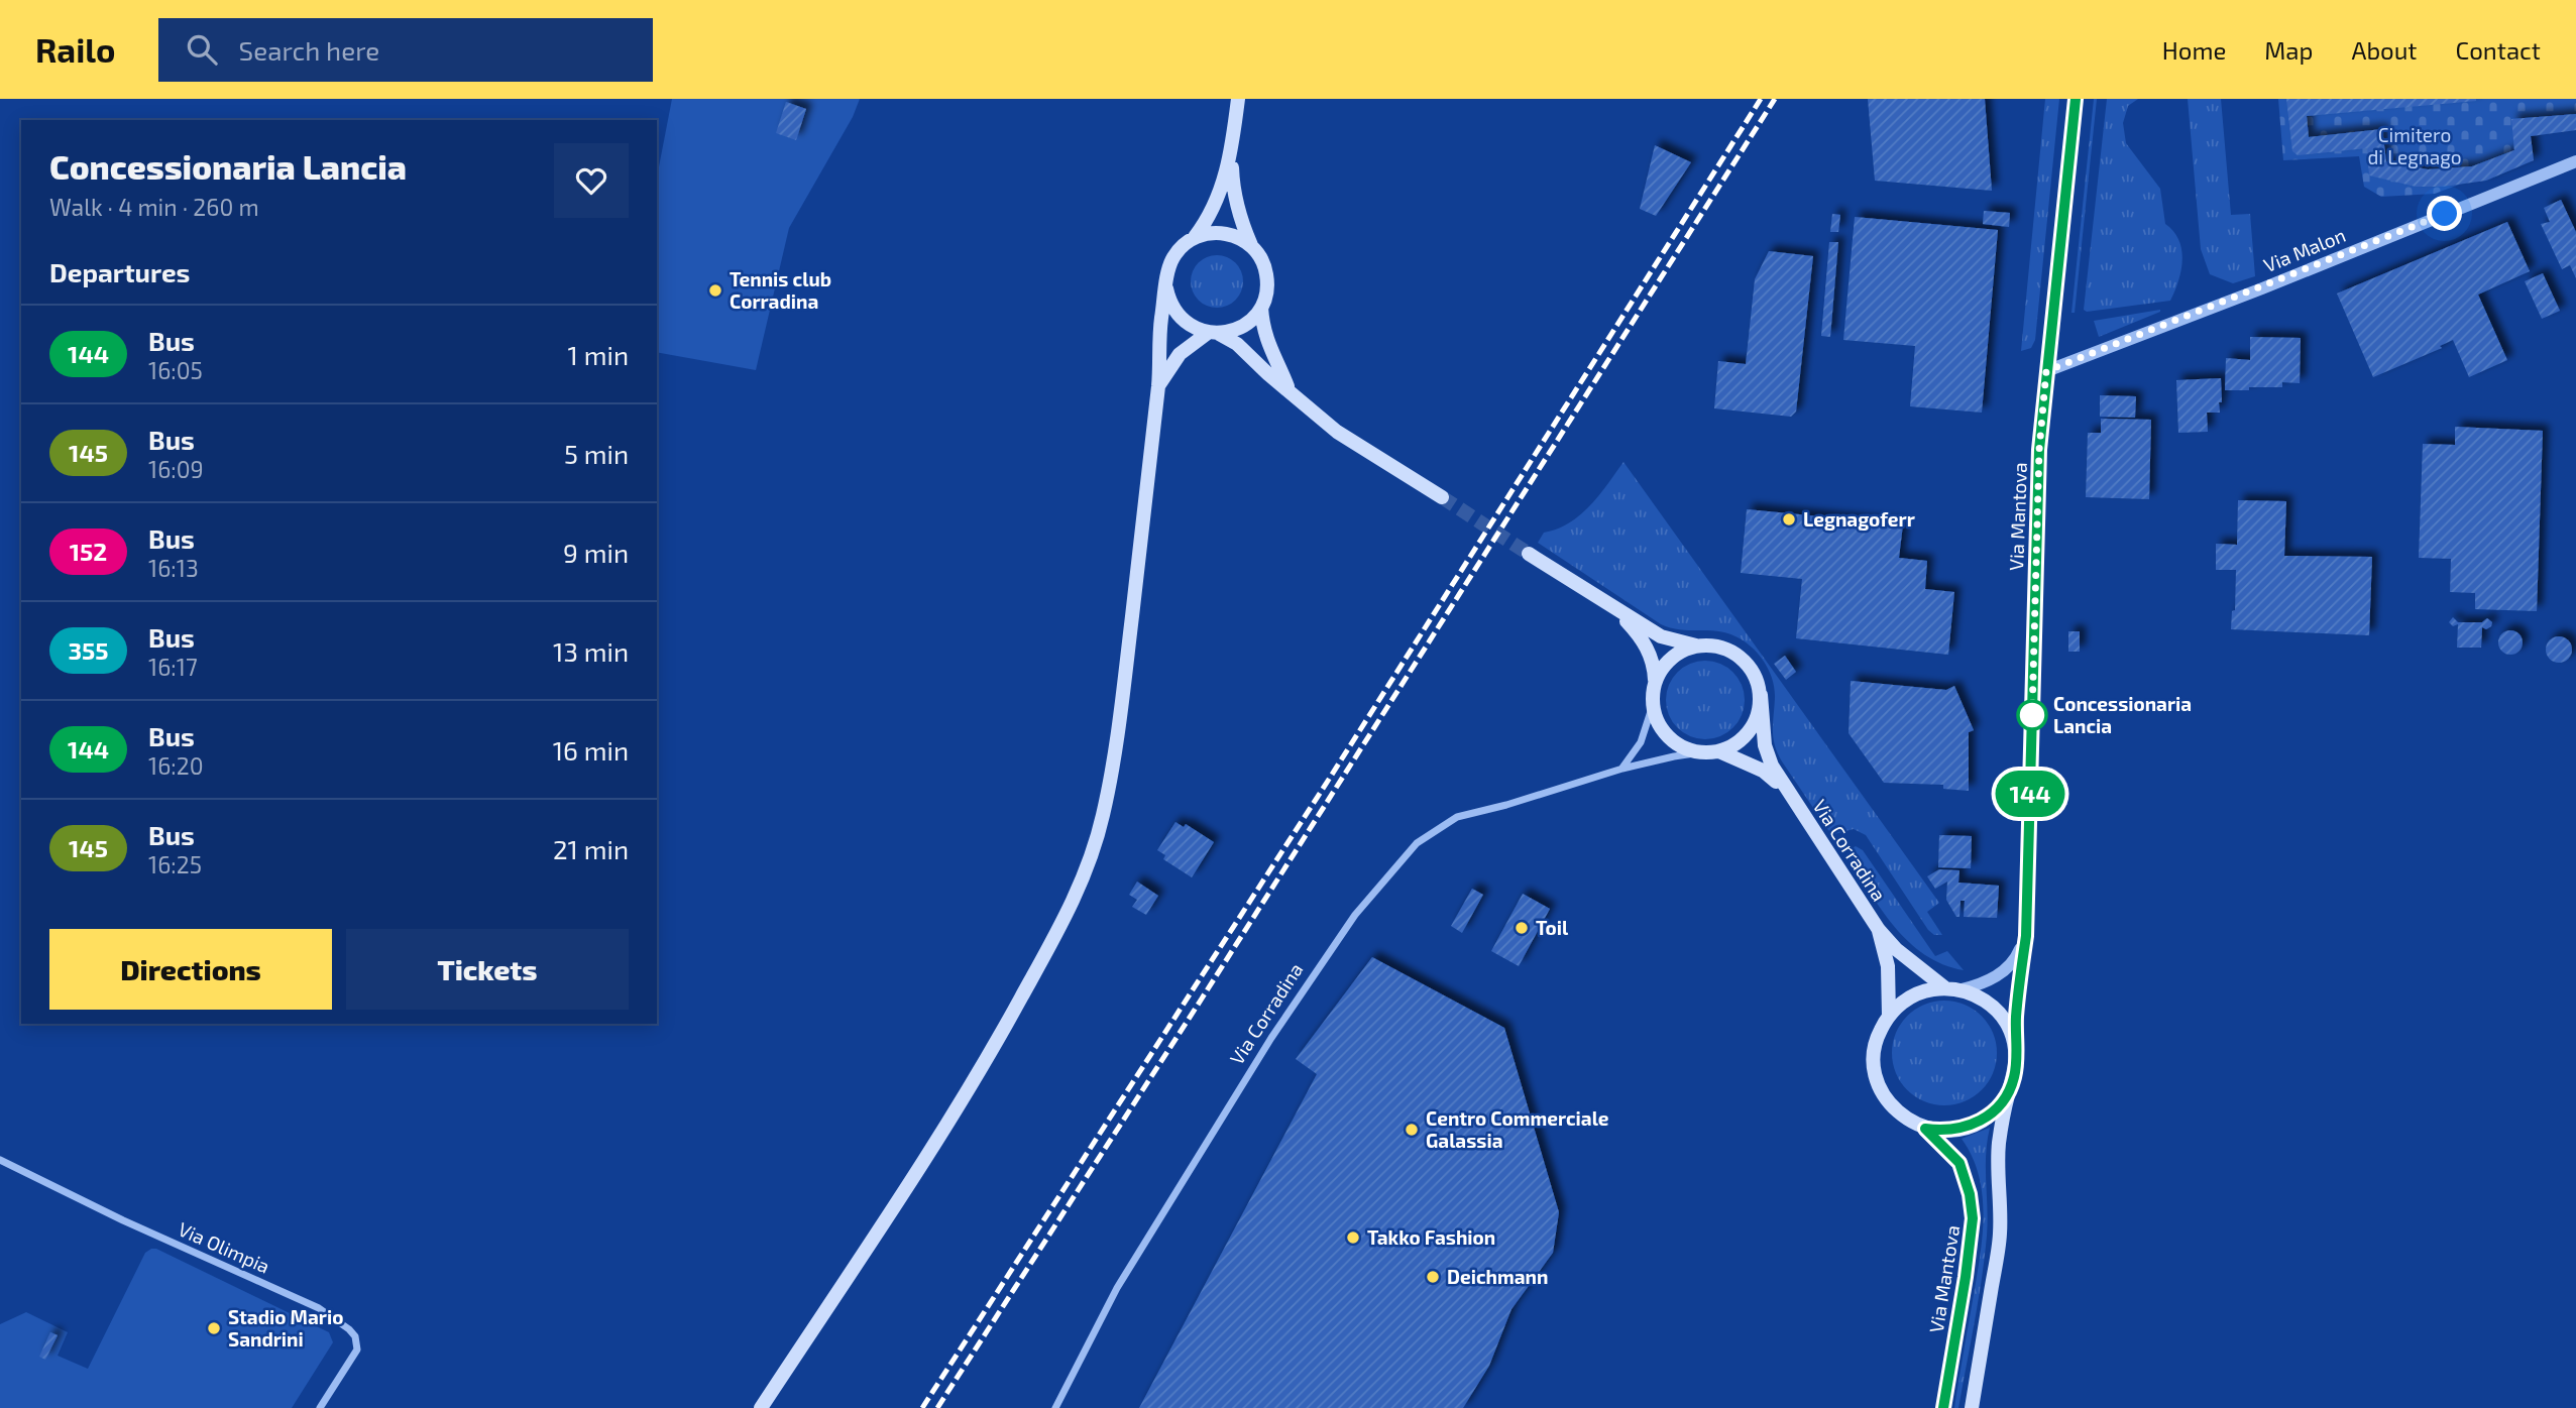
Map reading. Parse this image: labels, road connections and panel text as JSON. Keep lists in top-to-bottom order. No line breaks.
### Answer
{"streets":{"main road":["Via Mantova","Via Corradina"],"street":["Via Malon","Via Olimpia"]},"crossings":[["Via Malon","Via Mantova"],["Via Mantova","Via Corradina"]],"parks":["Cimitero di Legnago"],"places":["Tennis club Corradina","Legnagoferr","Concessionaria Lancia","Toil","Centro Commerciale Galassia","Takko Fashion","Deichmann","Stadio Mario Sandrini"],"lines":["bus line 144"],"page":{"header":"Railo","search":"Search here","nav":["Home","Map","About","Contact"],"on_map":"144","heading":[["Concessionaria Lancia","Walk · 4 min · 260 m"],"Departures"],"list":[{"mark":"144","name":"Bus","note":"16:05","value":"1 min"},{"mark":"145","name":"Bus","note":"16:09","value":"5 min"},{"mark":"152","name":"Bus","note":"16:13","value":"9 min"},{"mark":"355","name":"Bus","note":"16:17","value":"13 min"},{"mark":"144","name":"Bus","note":"16:20","value":"16 min"},{"mark":"145","name":"Bus","note":"16:25","value":"21 min"}],"buttons":["Directions","Tickets"]}}
